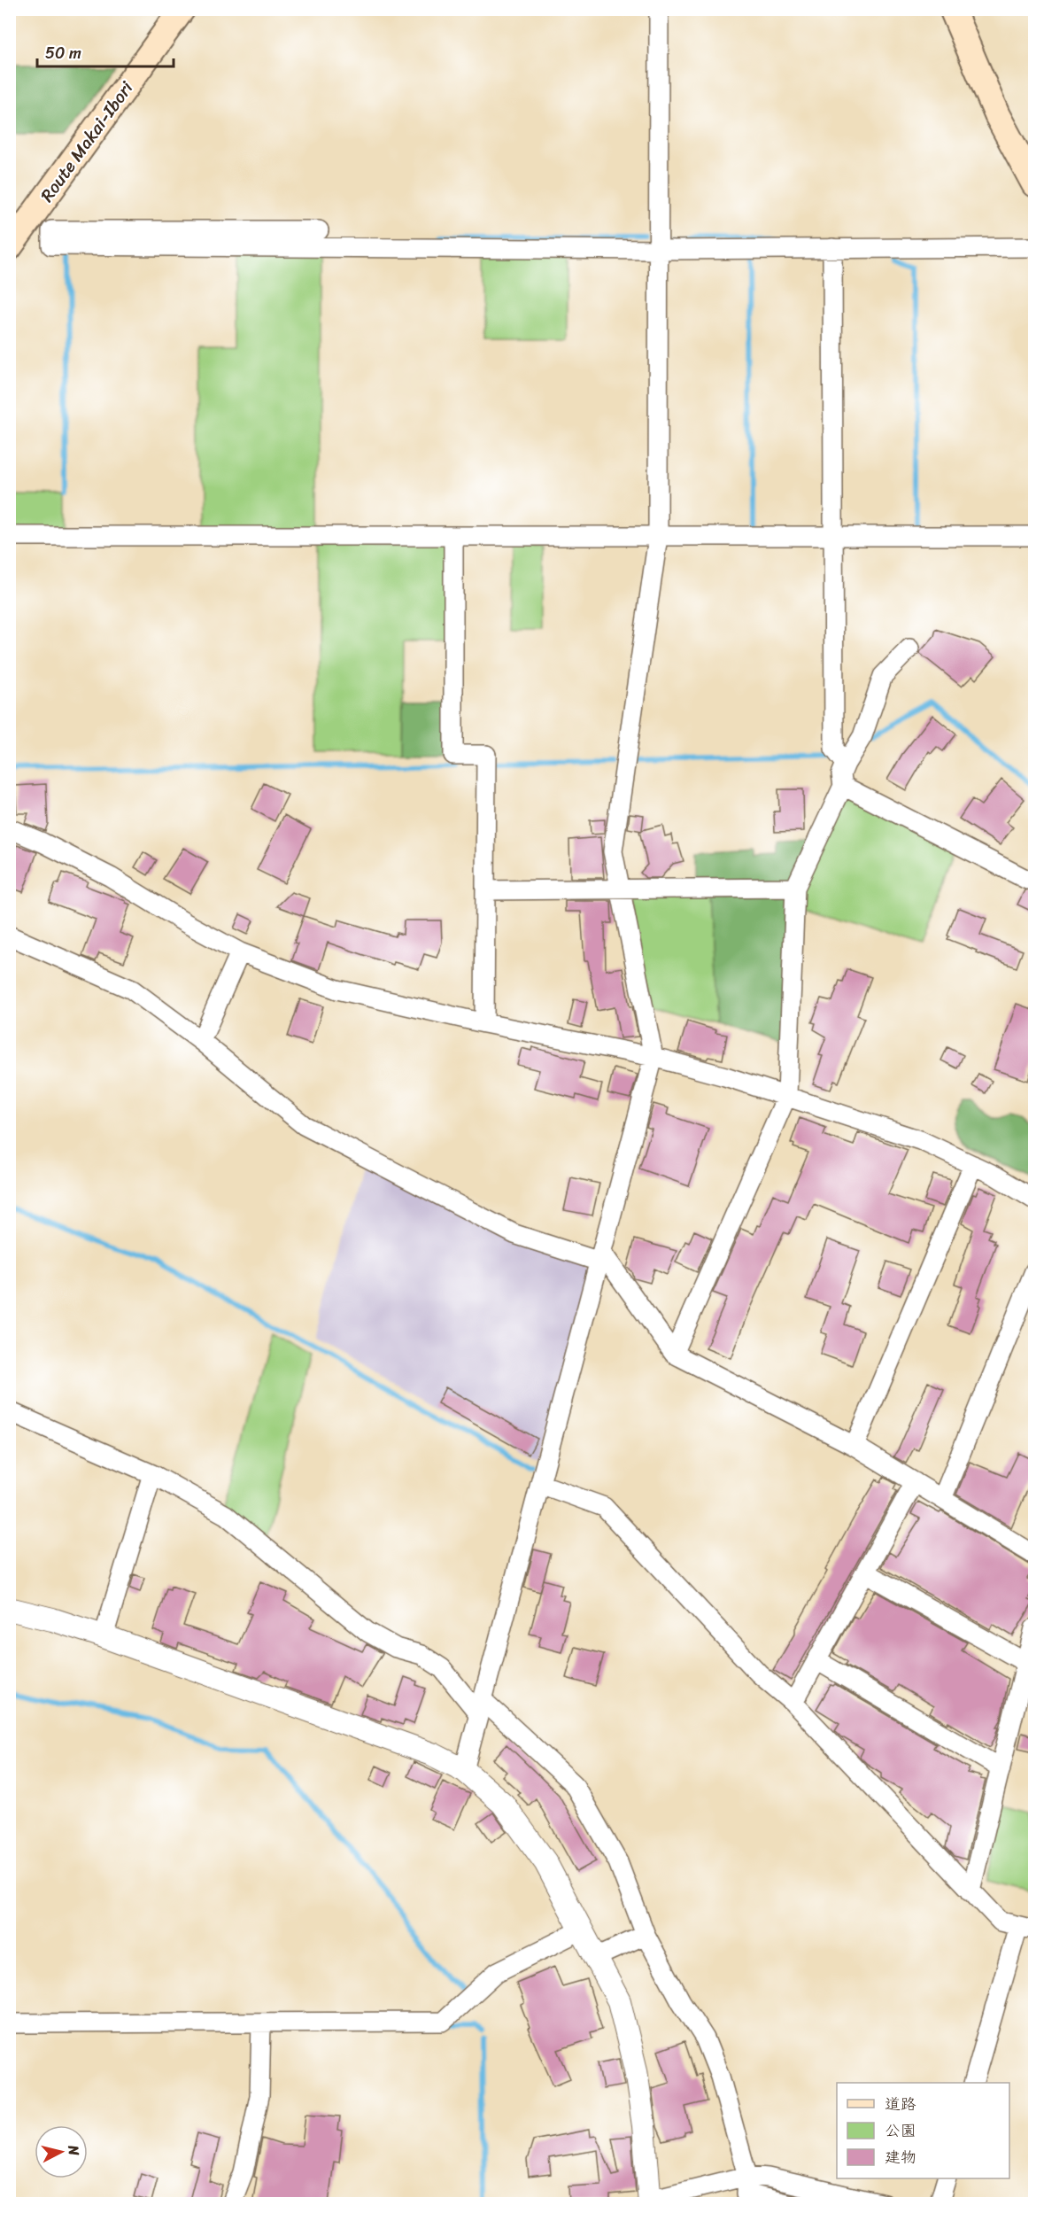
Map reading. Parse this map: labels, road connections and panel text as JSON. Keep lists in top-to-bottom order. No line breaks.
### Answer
{"streets":{"main road":["Route Makai-Ibori"]},"legend":["道路","公園","建物"],"scale_bar":"50 m","north":"right"}
